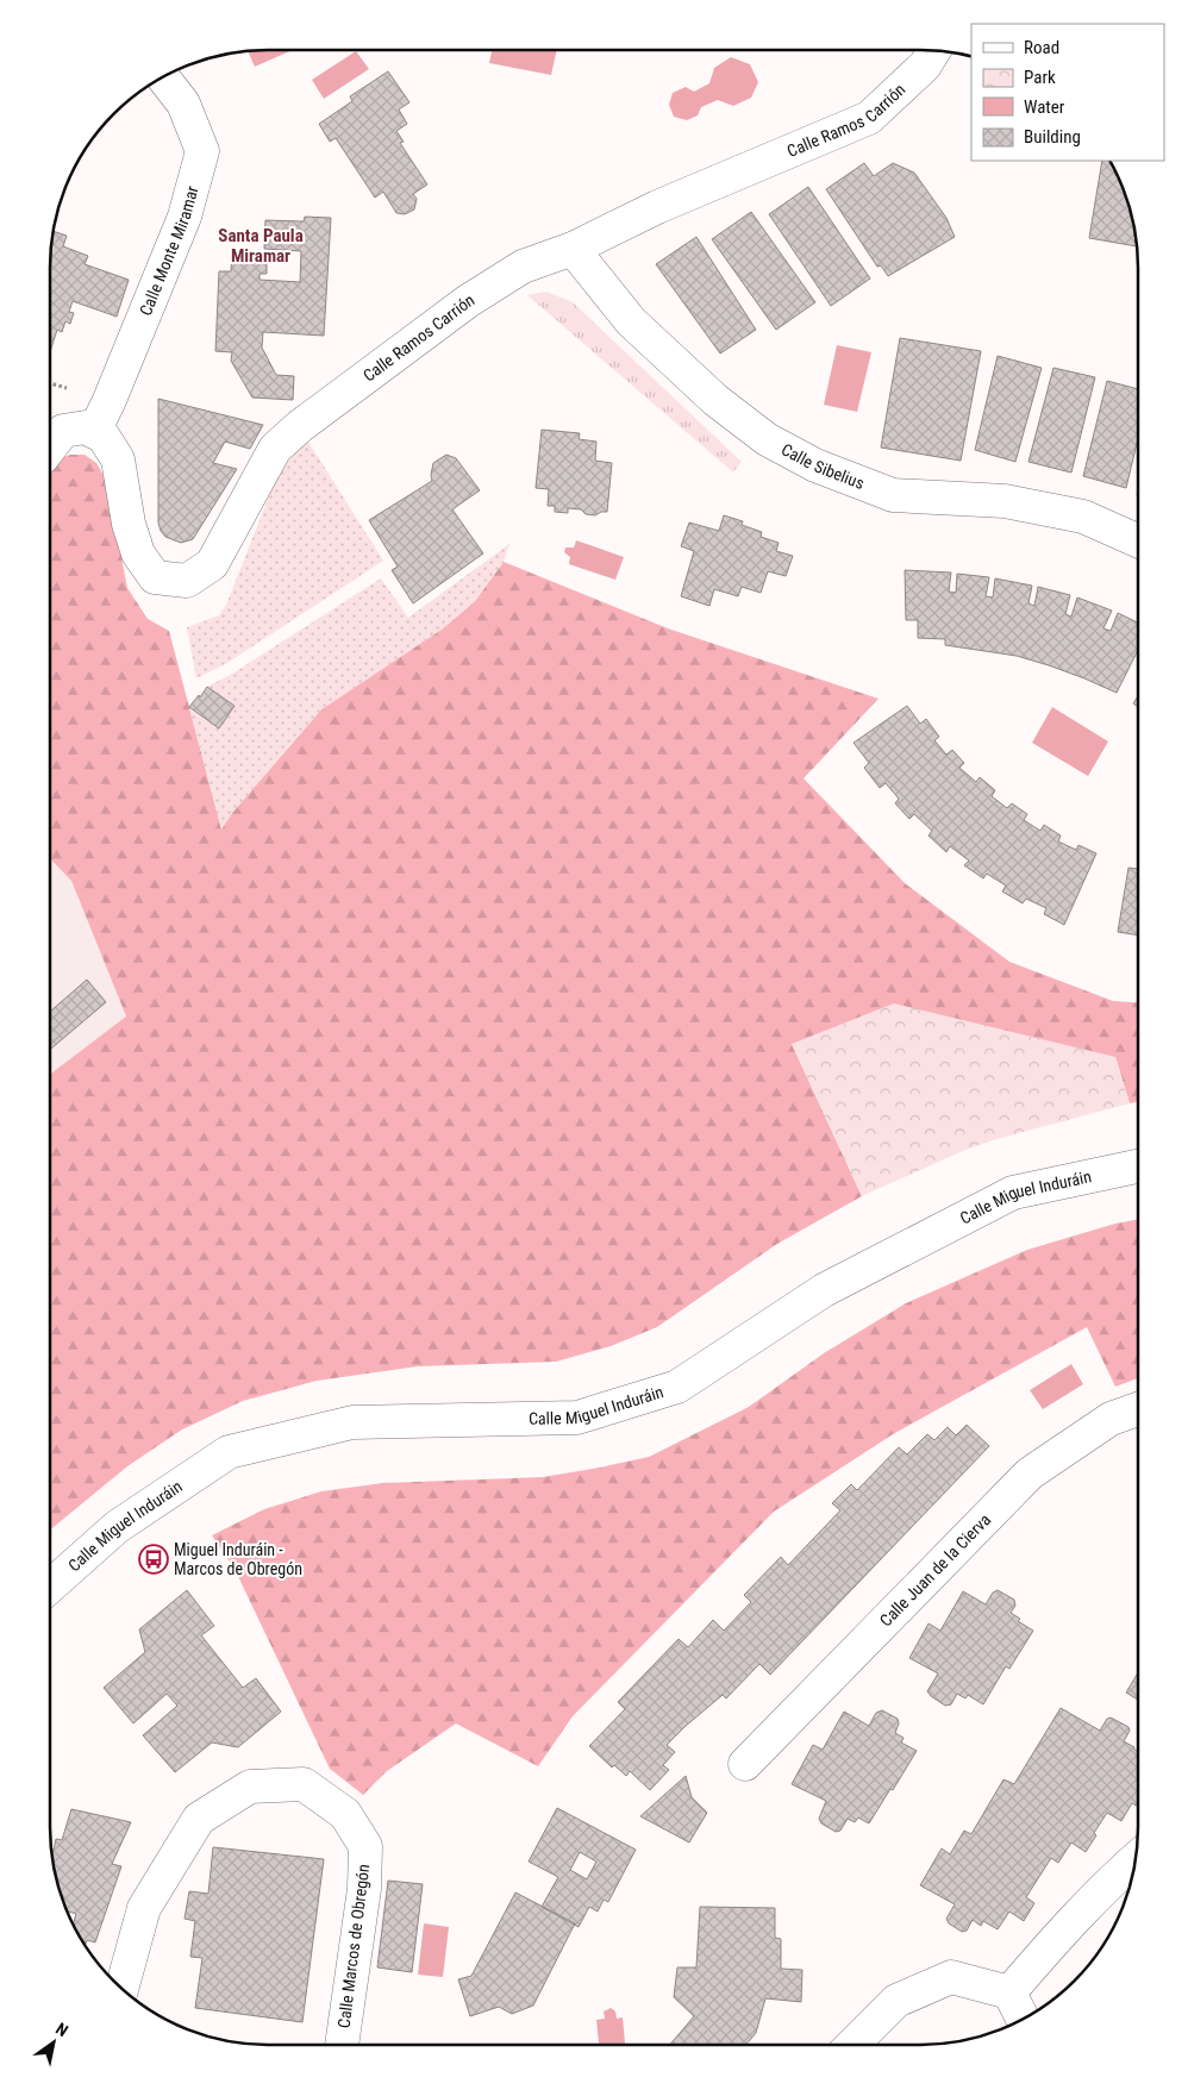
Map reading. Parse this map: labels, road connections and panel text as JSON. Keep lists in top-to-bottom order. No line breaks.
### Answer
{"streets":{"street":["Calle Ramos Carrión","Calle Monte Miramar","Calle Sibelius","Calle Miguel Induráin","Calle Juan de la Cierva","Calle Marcos de Obregón"]},"crossings":[["Calle Ramos Carrión","Calle Monte Miramar"],["Calle Ramos Carrión","Calle Sibelius"]],"districts":["Santa Paula Miramar"],"places":{"bus stop":["Miguel Induráin - Marcos de Obregón"]},"legend":["Road","Park","Water","Building"],"north":"top right"}
